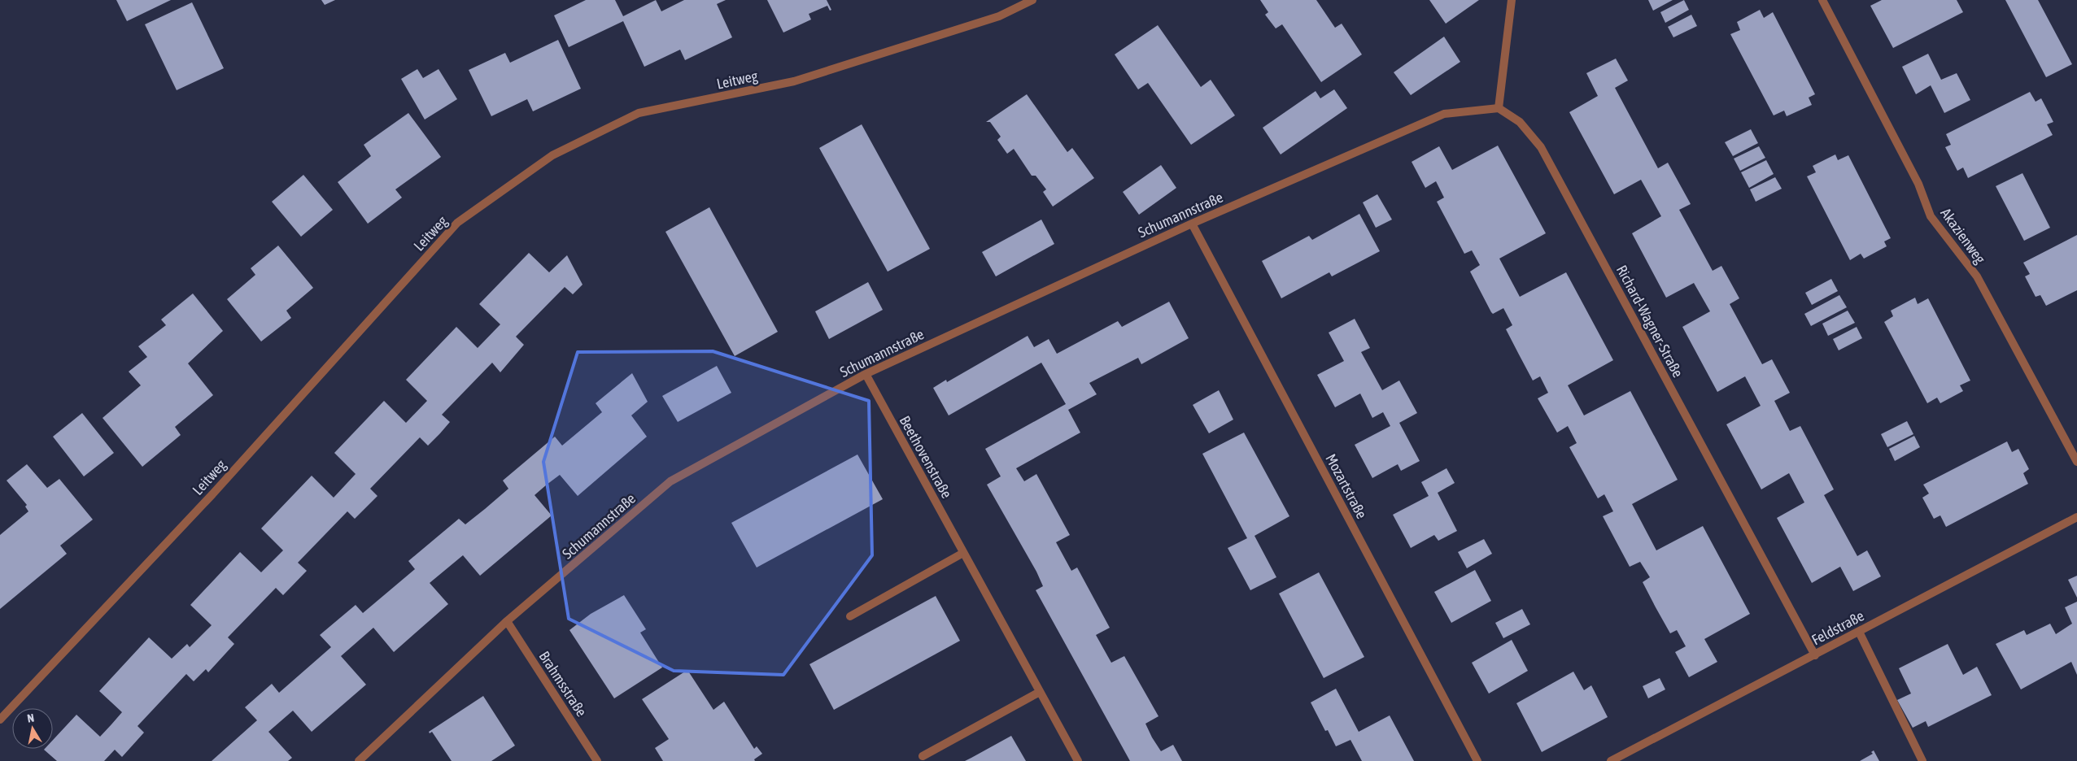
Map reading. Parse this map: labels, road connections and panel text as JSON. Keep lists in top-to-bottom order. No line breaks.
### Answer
{"streets":{"street":["Leitweg","Schumannstraße","Akazienweg","Richard-Wagner-Straße","Beethovenstraße","Mozartstraße","Feldstraße","Brahmsstraße"]},"crossings":[["Schumannstraße","Richard-Wagner-Straße"],["Schumannstraße","Beethovenstraße"],["Schumannstraße","Mozartstraße"],["Schumannstraße","Brahmsstraße"],["Richard-Wagner-Straße","Feldstraße"]],"north":"top"}
